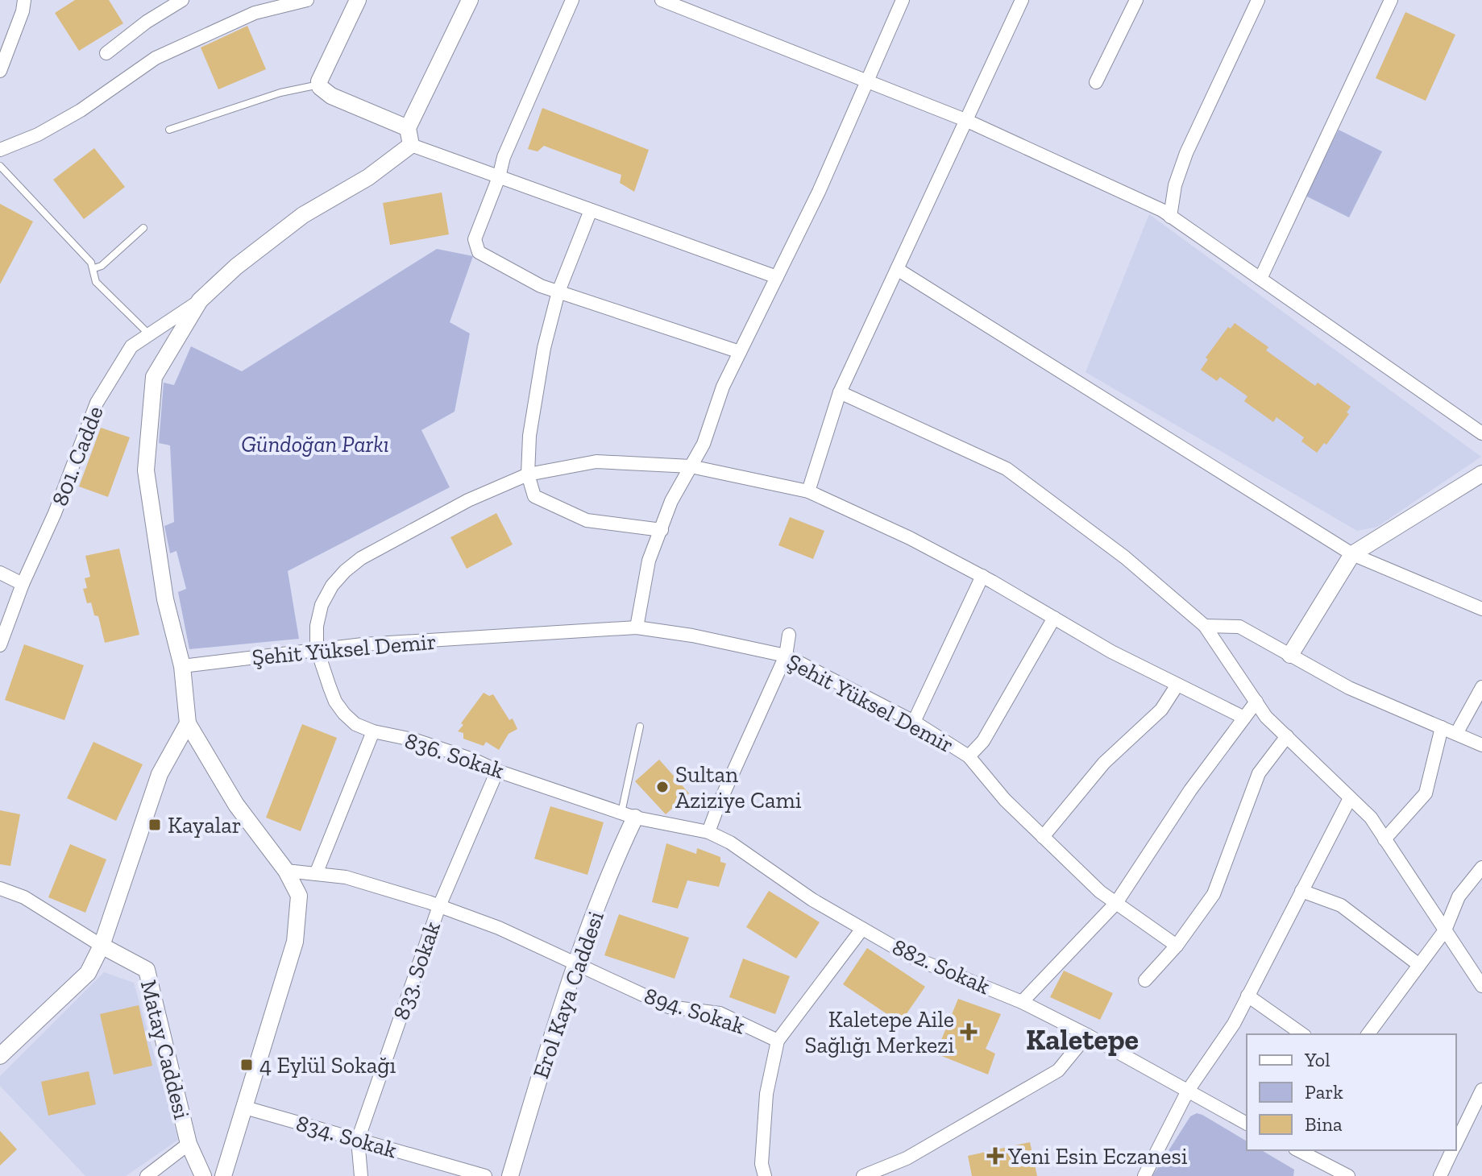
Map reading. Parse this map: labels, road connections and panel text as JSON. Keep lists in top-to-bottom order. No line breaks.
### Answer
{"streets":{"street":["801. Cadde","Şehit Yüksel Demir","836. Sokak","882. Sokak","833. Sokak","Erol Kaya Caddesi","894. Sokak","Matay Caddesi","834. Sokak"]},"crossings":[["Şehit Yüksel Demir","836. Sokak"],["836. Sokak","882. Sokak"],["836. Sokak","833. Sokak"],["836. Sokak","Erol Kaya Caddesi"],["882. Sokak","Erol Kaya Caddesi"],["833. Sokak","894. Sokak"],["833. Sokak","834. Sokak"],["Erol Kaya Caddesi","894. Sokak"]],"districts":["Kaletepe"],"parks":["Gündoğan Parkı"],"places":{"other":["Sultan Aziziye Cami"],"transit":["Kayalar","4 Eylül Sokağı"],"health":["Kaletepe Aile Sağlığı Merkezi","Yeni Esin Eczanesi"]},"legend":["Yol","Park","Bina"]}
